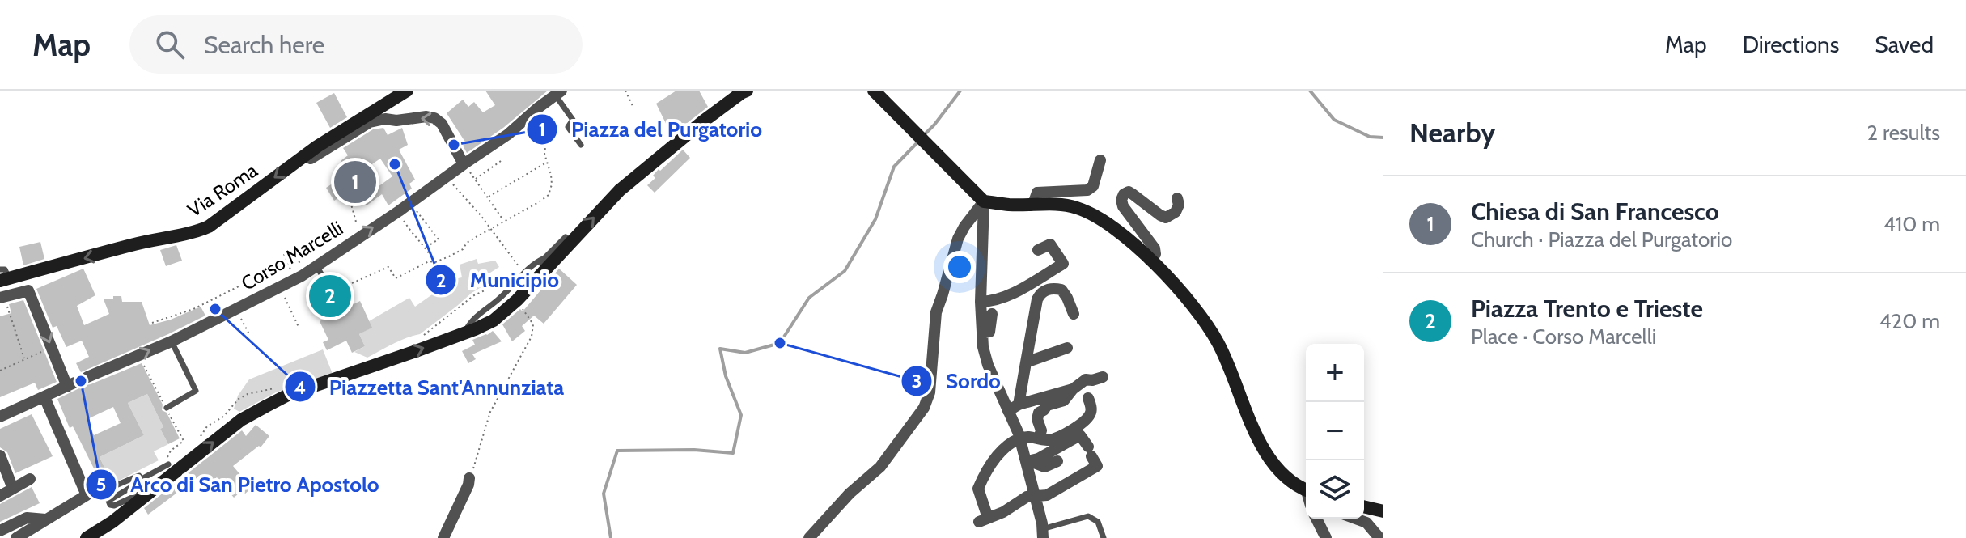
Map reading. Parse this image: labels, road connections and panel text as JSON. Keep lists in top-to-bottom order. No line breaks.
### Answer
{"streets":{"main road":["Via Roma"],"street":["Corso Marcelli"]},"one_way":["Via Roma"],"places":["Piazza del Purgatorio","Municipio","Piazzetta Sant'Annunziata","Sordo","Arco di San Pietro Apostolo"],"page":{"header":"Map","search":"Search here","nav":["Map","Directions","Saved"],"heading":["Nearby","2 results"],"pins":["1","2"],"list":[{"mark":"1","name":"Chiesa di San Francesco","note":"Church · Piazza del Purgatorio","value":"410 m"},{"mark":"2","name":"Piazza Trento e Trieste","note":"Place · Corso Marcelli","value":"420 m"}],"map_buttons":["+","−"]}}
